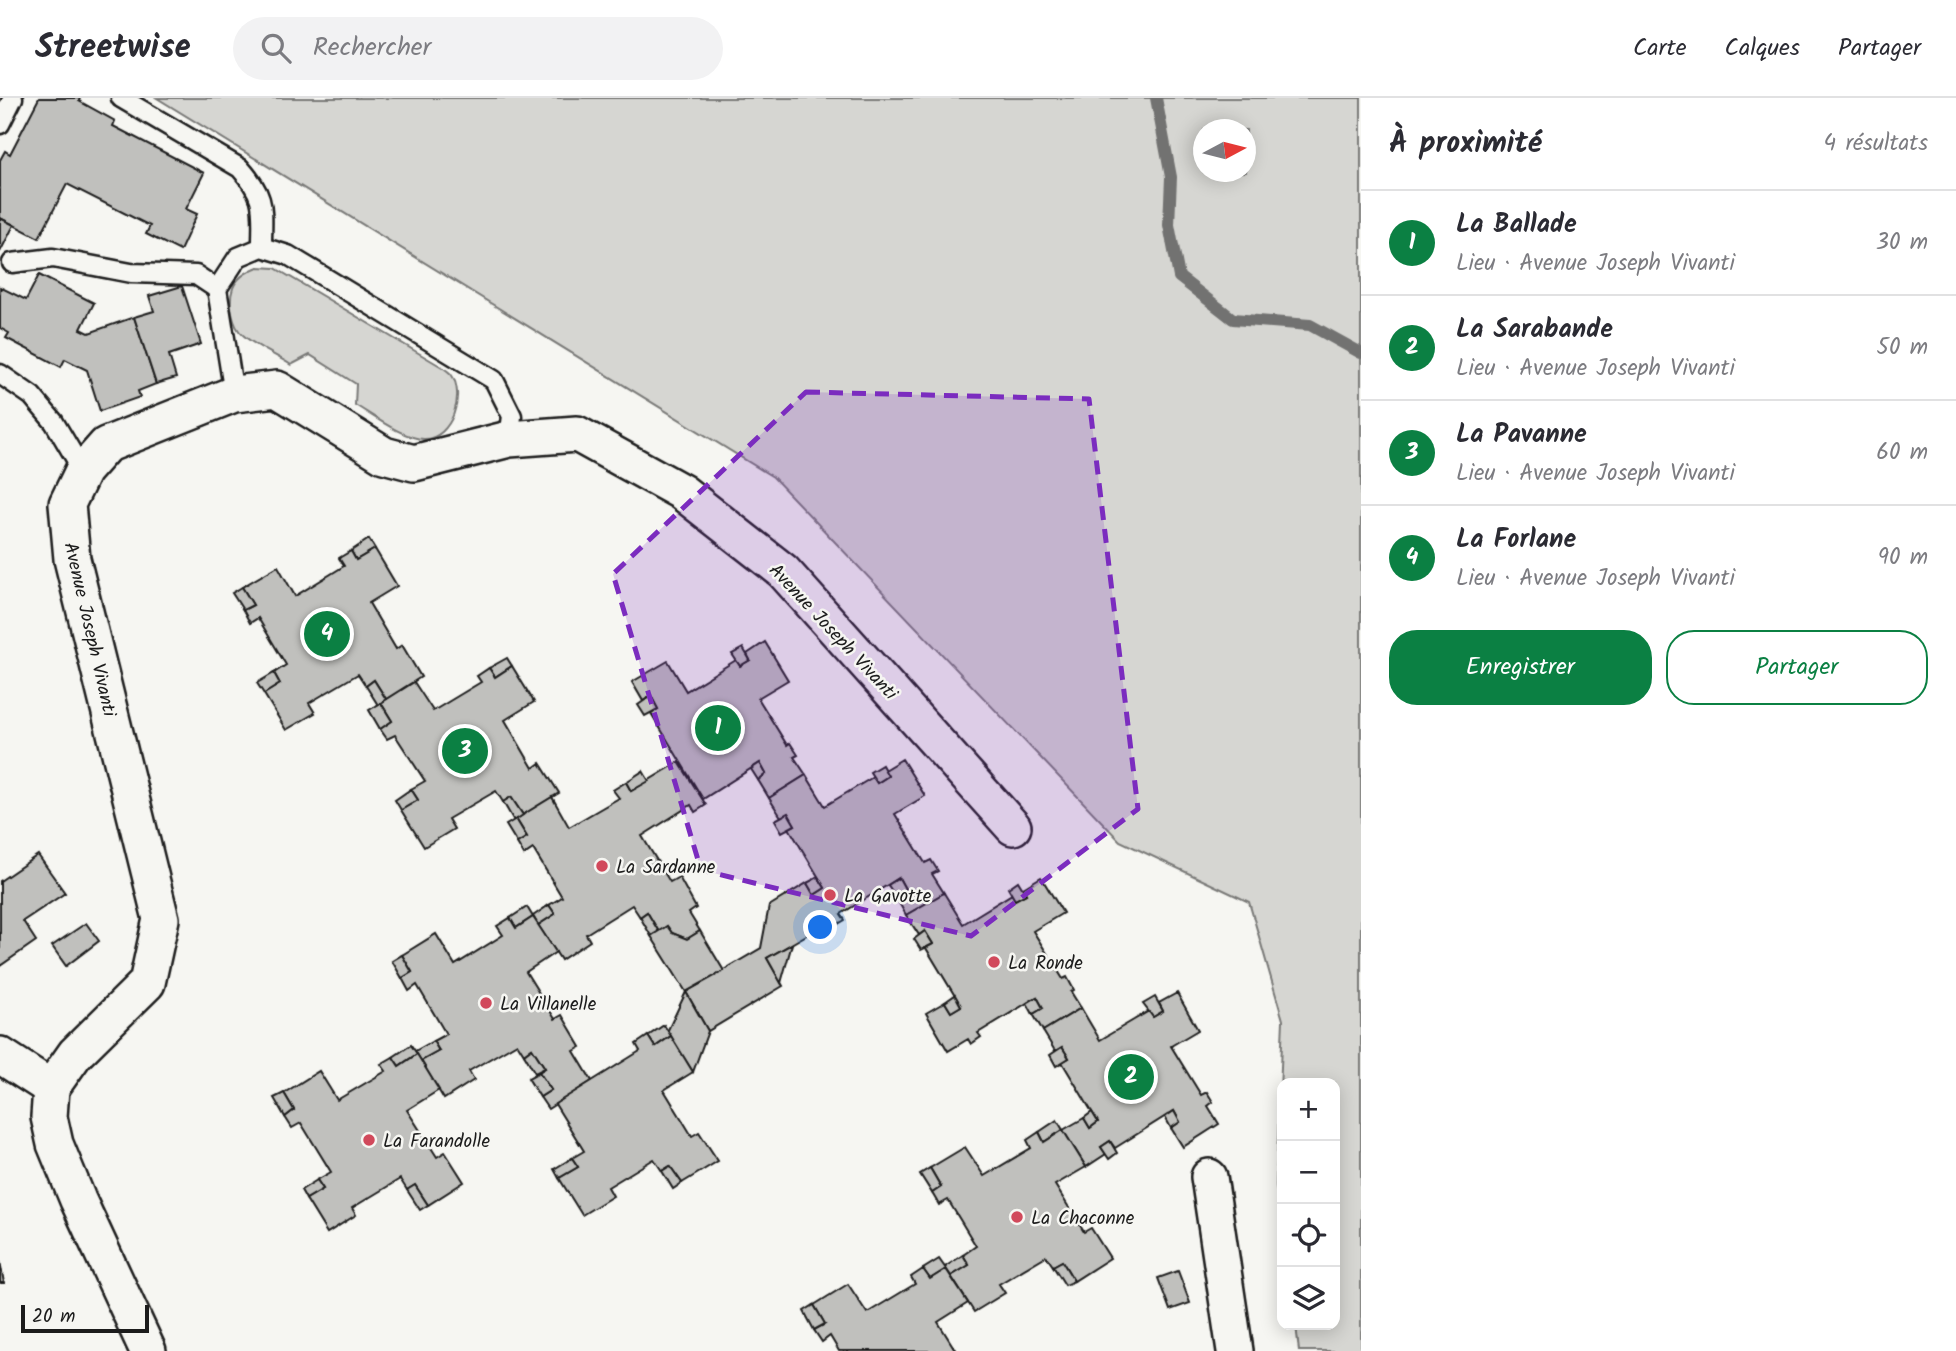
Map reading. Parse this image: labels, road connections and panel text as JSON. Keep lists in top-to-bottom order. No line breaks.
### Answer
{"streets":{"street":["Avenue Joseph Vivanti"]},"places":["La Sardanne","La Gavotte","La Ronde","La Villanelle","La Farandolle","La Chaconne"],"scale_bar":"20 m","north":"right","page":{"header":"Streetwise","search":"Rechercher","nav":["Carte","Calques","Partager"],"heading":["À proximité","4 résultats"],"list":[{"mark":"1","name":"La Ballade","note":"Lieu · Avenue Joseph Vivanti","value":"30 m"},{"mark":"2","name":"La Sarabande","note":"Lieu · Avenue Joseph Vivanti","value":"50 m"},{"mark":"3","name":"La Pavanne","note":"Lieu · Avenue Joseph Vivanti","value":"60 m"},{"mark":"4","name":"La Forlane","note":"Lieu · Avenue Joseph Vivanti","value":"90 m"}],"pins":["4","1","3","2"],"buttons":["Enregistrer","Partager"],"map_buttons":["+","−"],"scale":"20 m"}}
